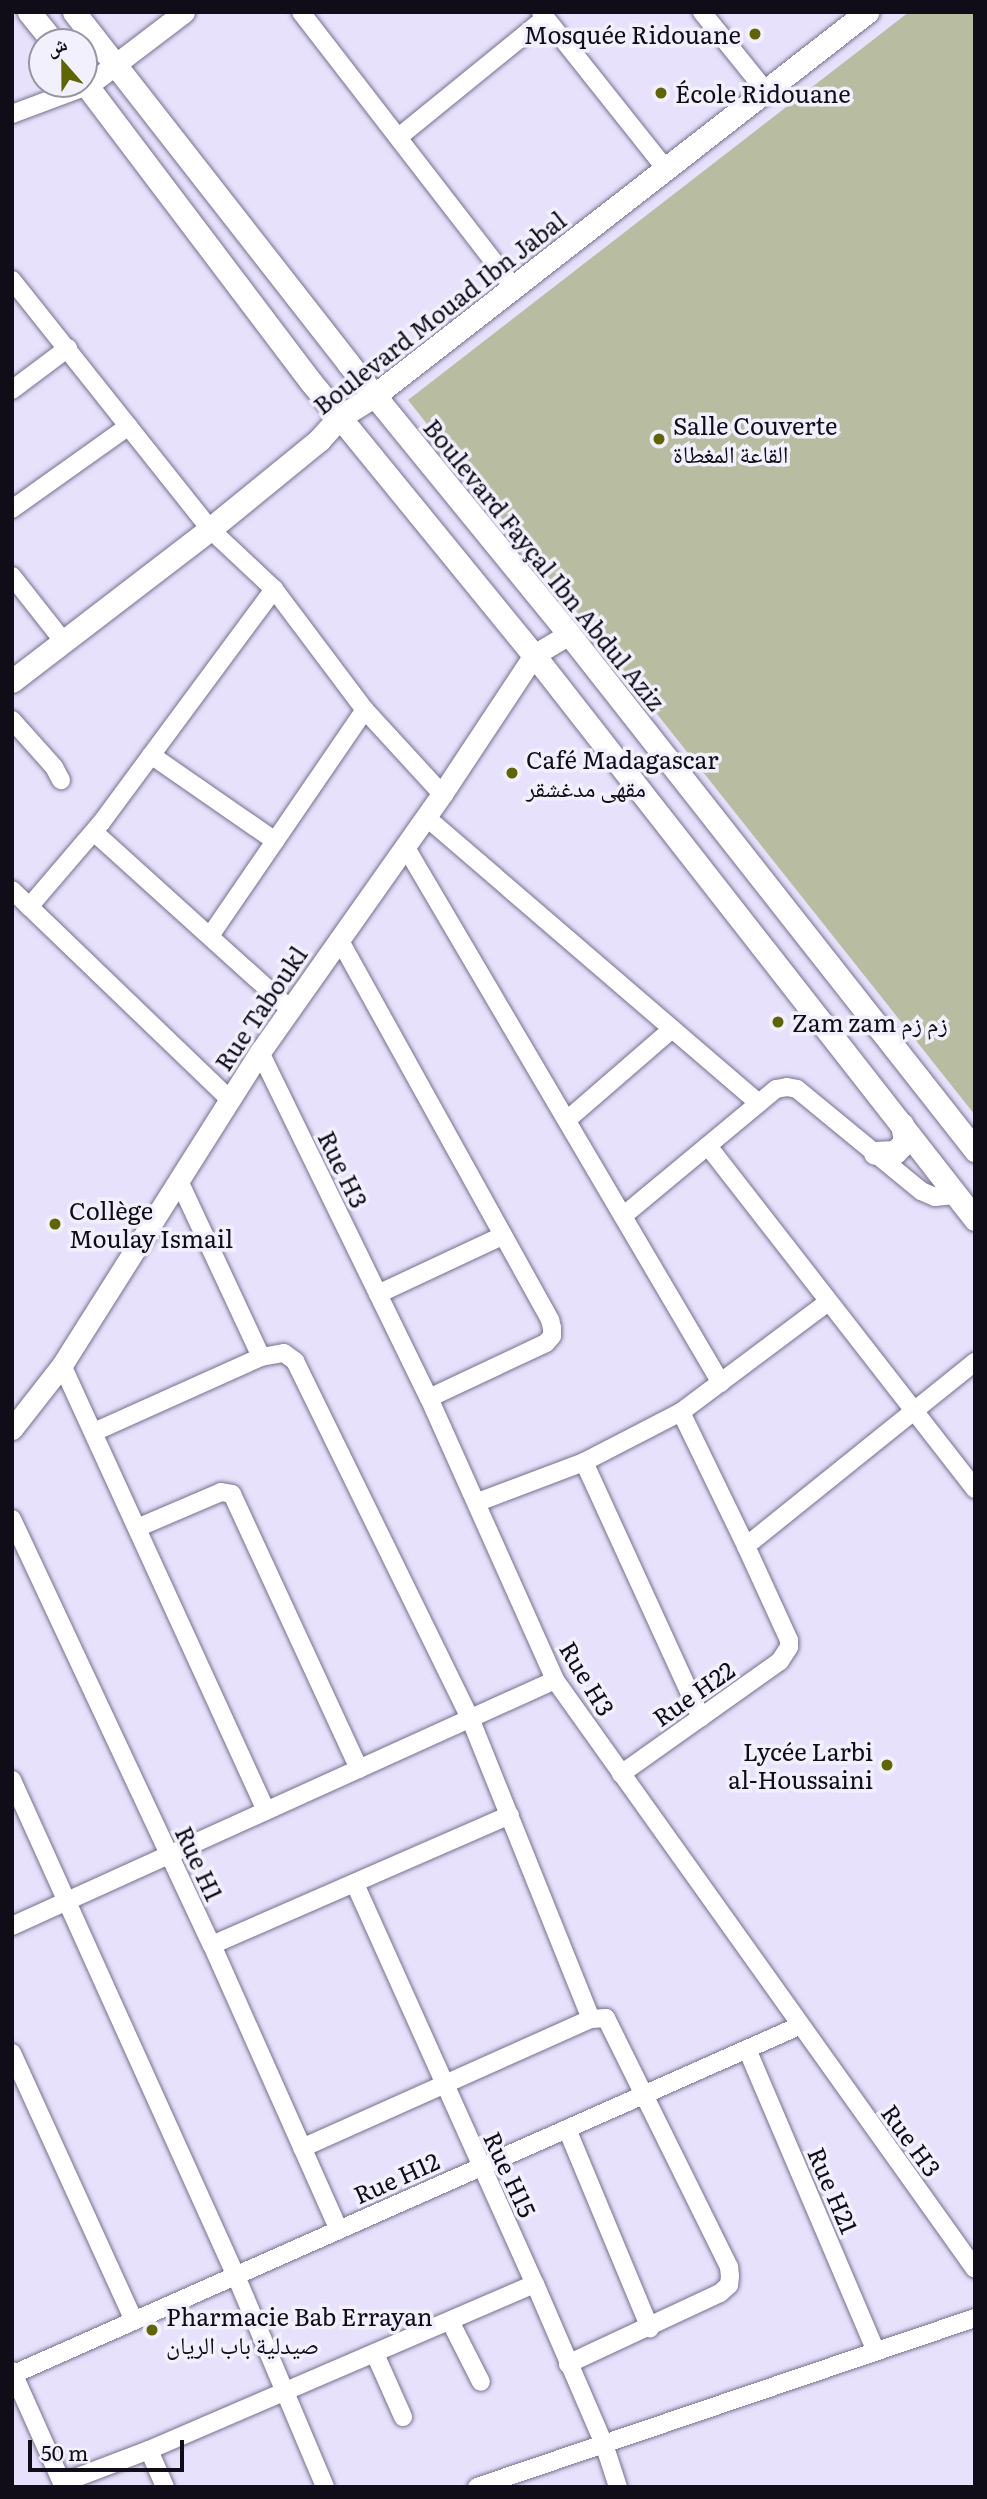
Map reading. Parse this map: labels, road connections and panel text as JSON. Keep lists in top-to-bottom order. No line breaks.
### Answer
{"streets":{"main road":["Boulevard Mouad Ibn Jabal","Boulevard Fayçal Ibn Abdul Aziz"],"street":["Rue Taboukl","Rue H3","Rue H22","Rue H1","Rue H15","Rue H12","Rue H21"]},"crossings":[["Boulevard Mouad Ibn Jabal","Boulevard Fayçal Ibn Abdul Aziz"],["Boulevard Fayçal Ibn Abdul Aziz","Rue Taboukl"],["Rue Taboukl","Rue H3"],["Rue H3","Rue H22"],["Rue H3","Rue H12"],["Rue H1","Rue H12"],["Rue H15","Rue H12"],["Rue H12","Rue H21"]],"places":["Mosquée Ridouane","École Ridouane","Salle Couverte القاعة المغطاة","Café Madagascar مقهى مدغشقر","Zam zam زم زم","Collège Moulay Ismail","Lycée Larbi al-Houssaini","Pharmacie Bab Errayan صيدلية باب الريان"],"scale_bar":"50 m","north":"top"}
